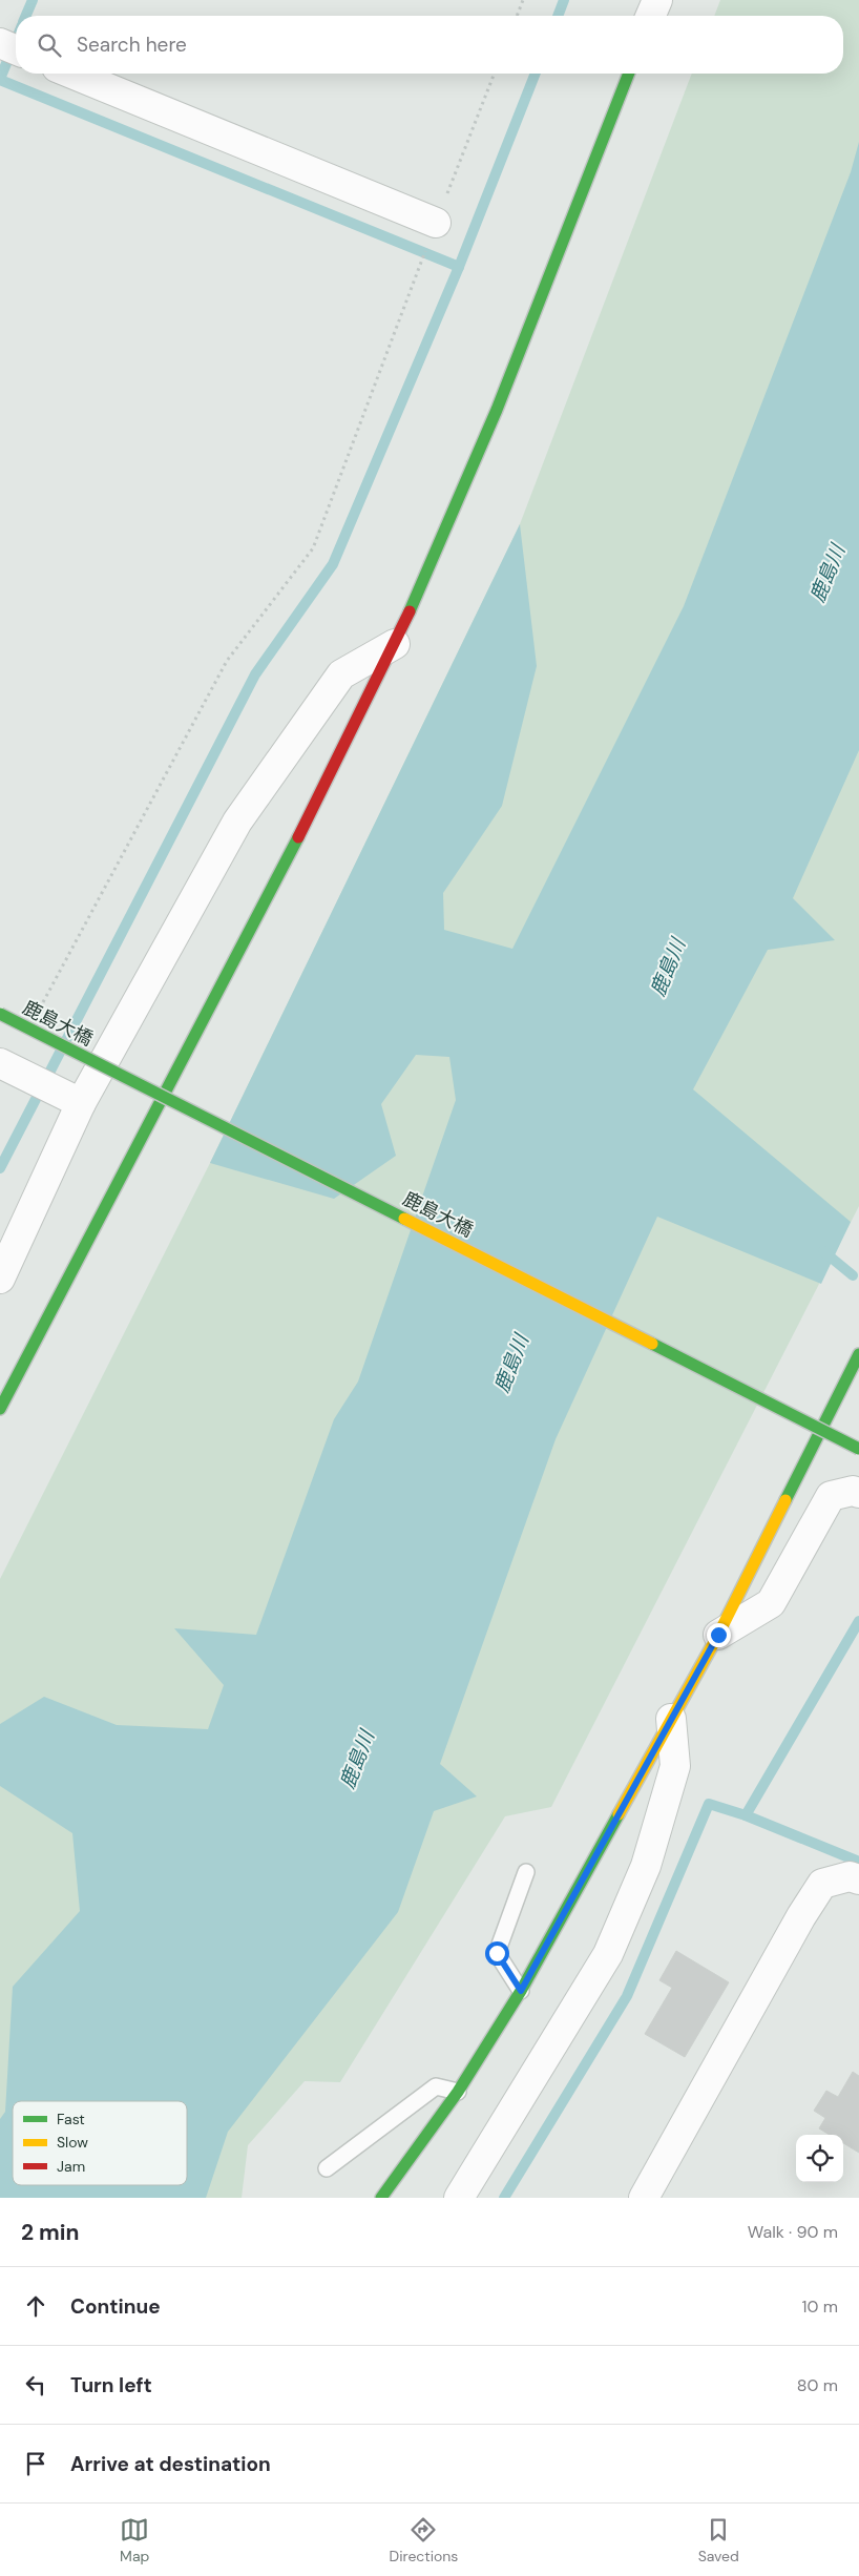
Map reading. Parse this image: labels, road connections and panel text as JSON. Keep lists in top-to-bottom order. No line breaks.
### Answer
{"streets":{"street":["鹿島大橋"]},"water":["鹿島川"],"legend":["Fast","Slow","Jam"],"page":{"search":"Search here","heading":["2 min","Walk · 90 m"],"list":[["Continue","10 m"],["Turn left","80 m"],"Arrive at destination"],"nav":["Map","Directions","Saved"]}}
